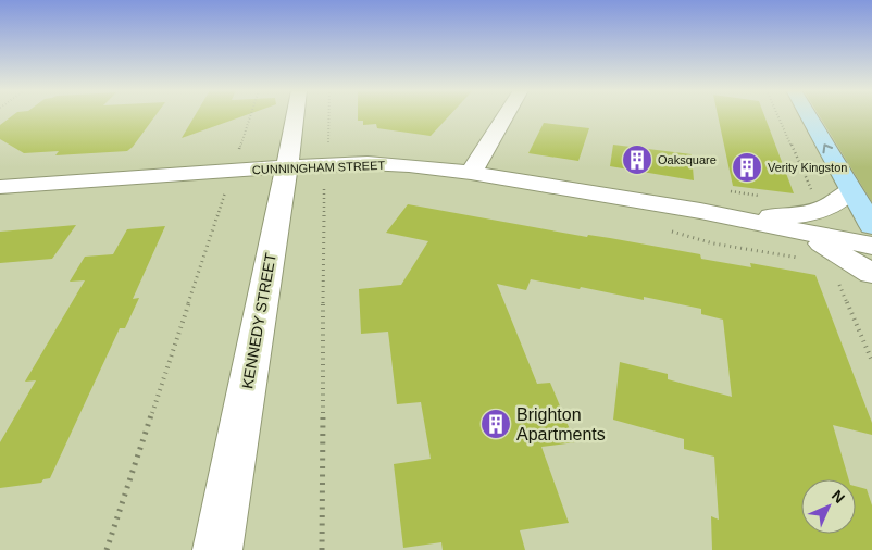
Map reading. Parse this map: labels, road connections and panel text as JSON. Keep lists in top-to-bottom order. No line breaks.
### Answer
{"streets":{"street":["CUNNINGHAM STREET","KENNEDY STREET"]},"crossings":[["CUNNINGHAM STREET","KENNEDY STREET"]],"places":{"building":["Oaksquare","Verity Kingston","Brighton Apartments"]},"north":"top right"}
